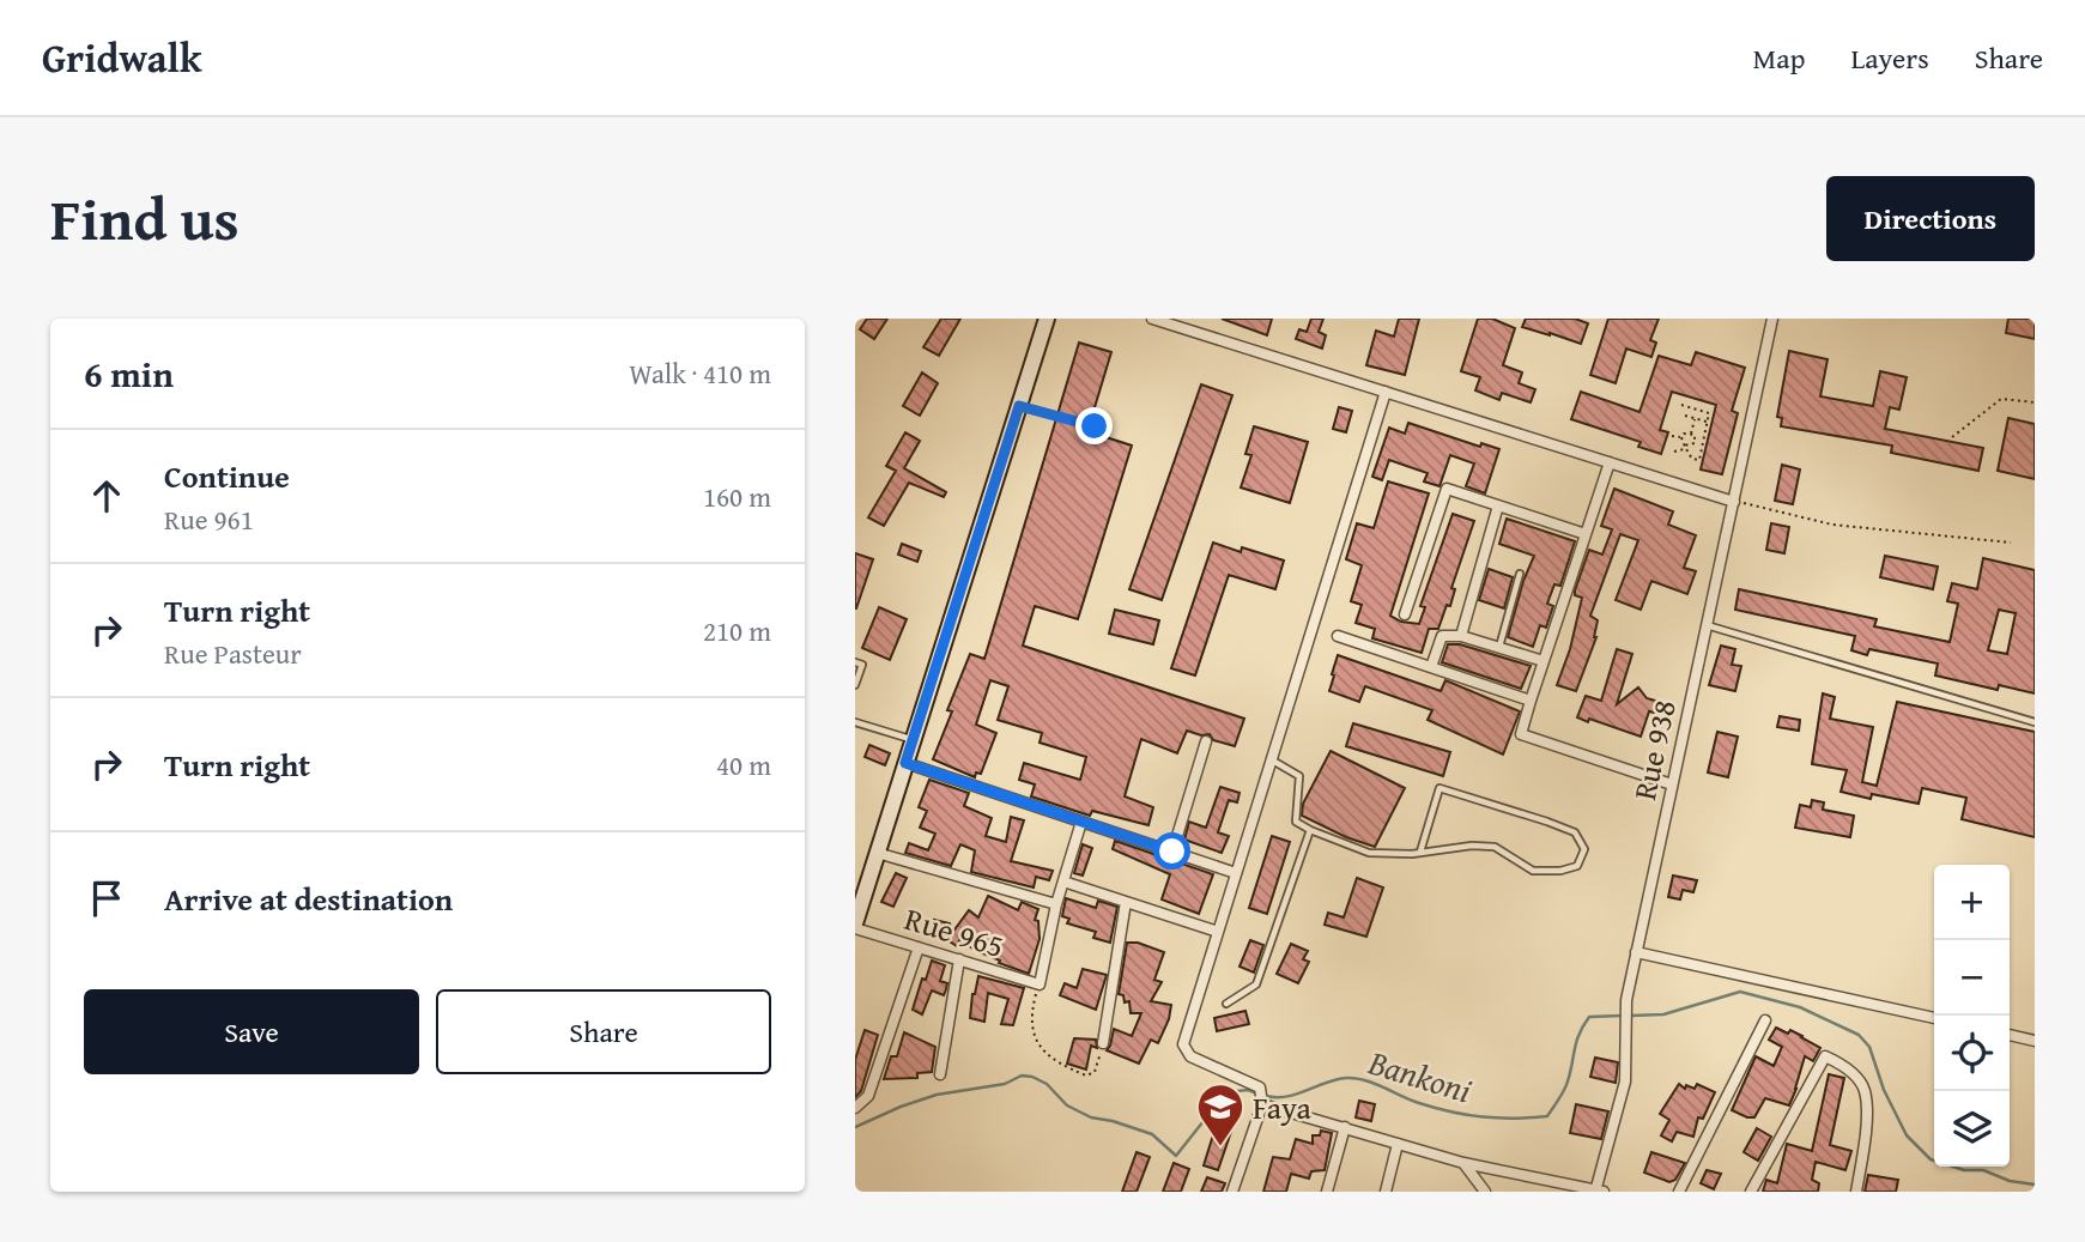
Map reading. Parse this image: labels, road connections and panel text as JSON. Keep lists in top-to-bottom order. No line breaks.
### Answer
{"streets":{"street":["Rue 938","Rue 965"]},"water":["Bankoni"],"places":{"school or university":["Faya"]},"page":{"header":"Gridwalk","nav":["Map","Layers","Share"],"title":"Find us","buttons":["Directions",["Save","Share"]],"heading":["6 min","Walk · 410 m"],"list":[["Continue","Rue 961","160 m"],["Turn right","Rue Pasteur","210 m"],["Turn right","40 m"],"Arrive at destination"],"map_buttons":["+","−"]}}
